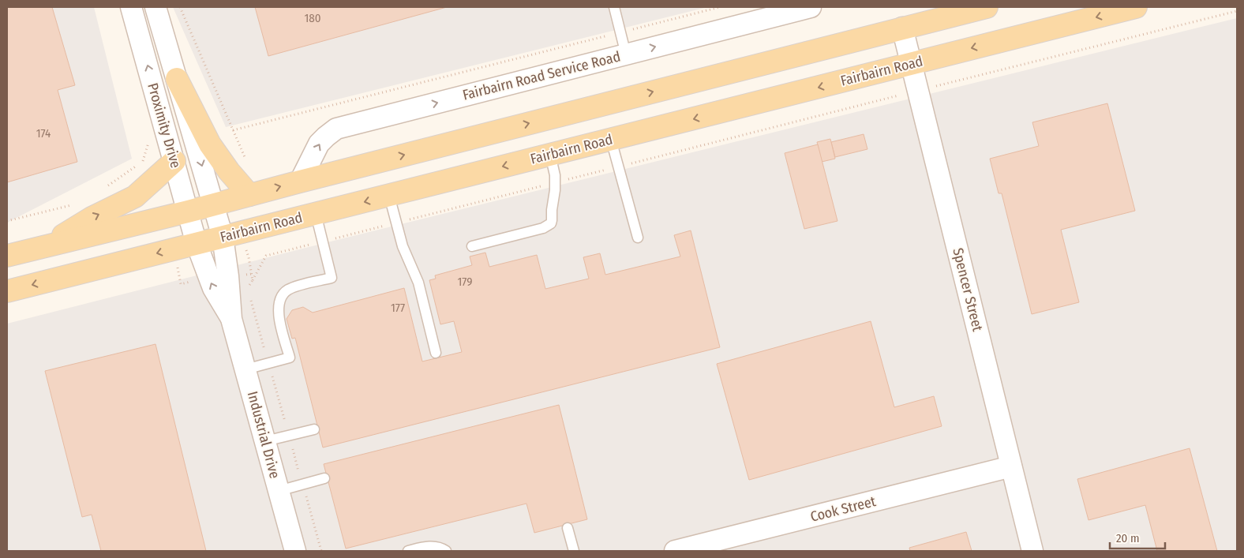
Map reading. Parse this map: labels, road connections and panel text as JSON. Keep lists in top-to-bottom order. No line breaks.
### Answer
{"streets":{"main road":["Fairbairn Road"],"street":["Fairbairn Road Service Road","Proximity Drive","Spencer Street","Industrial Drive","Cook Street"]},"crossings":[["Fairbairn Road","Proximity Drive"],["Fairbairn Road","Spencer Street"],["Fairbairn Road","Industrial Drive"],["Proximity Drive","Industrial Drive"],["Spencer Street","Cook Street"]],"one_way":["Fairbairn Road Service Road"],"house_numbers":["180","174","179","177"],"scale_bar":"20 m"}
